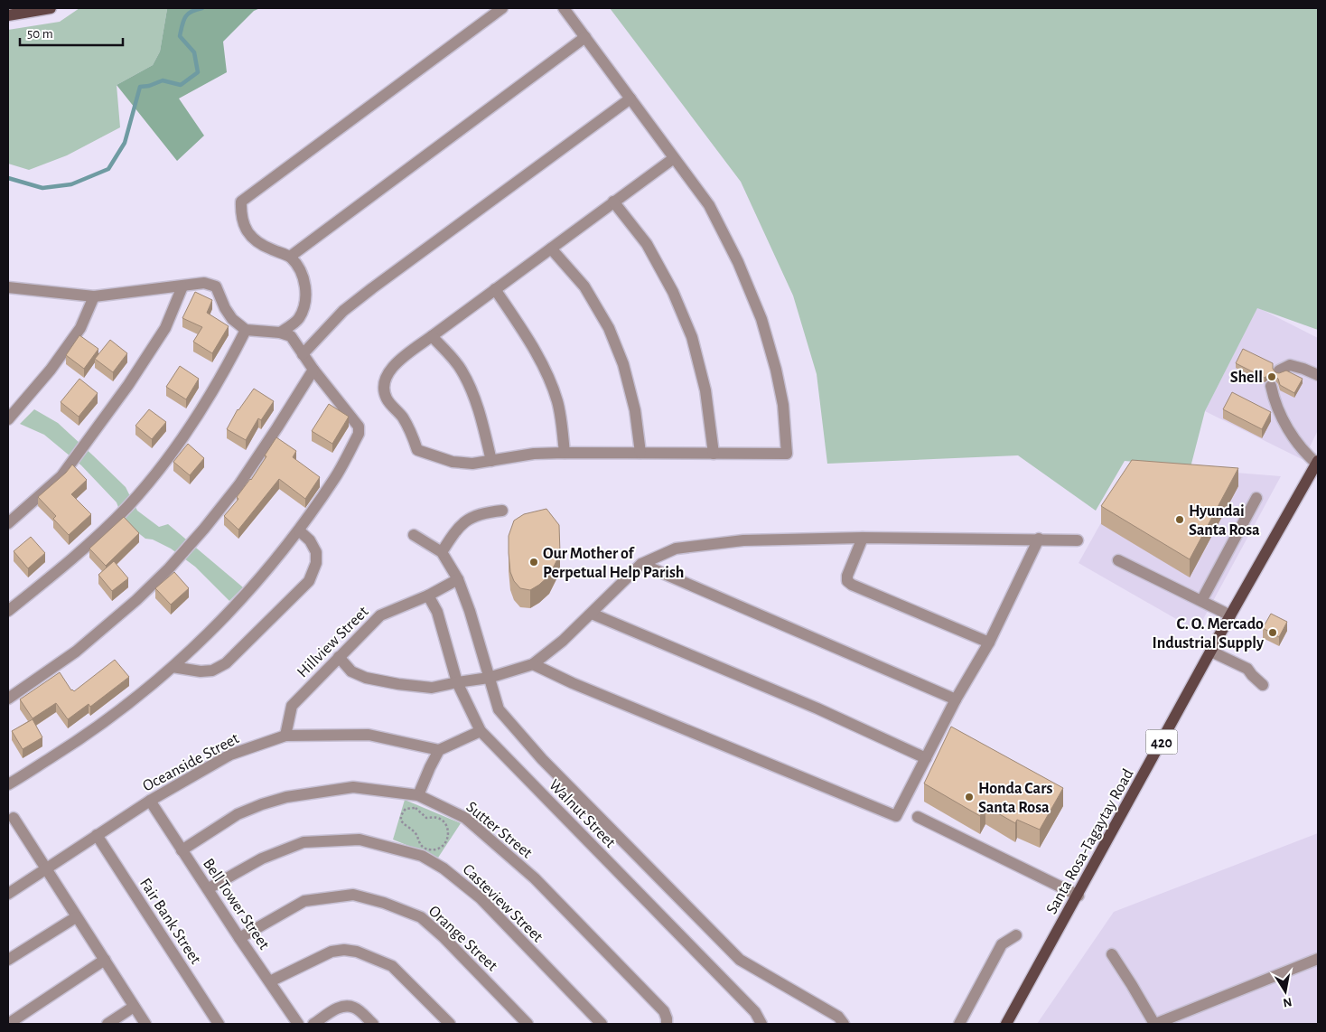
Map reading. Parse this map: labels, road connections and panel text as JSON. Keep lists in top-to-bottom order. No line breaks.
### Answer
{"streets":{"main road":["420","Santa Rosa-Tagaytay Road"],"street":["Hillview Street","Oceanside Street","Walnut Street","Sutter Street","Casteview Street","Bell Tower Street","Fair Bank Street","Orange Street"]},"crossings":[["Hillview Street","Oceanside Street"],["Hillview Street","Walnut Street"],["Oceanside Street","Bell Tower Street"],["Oceanside Street","Fair Bank Street"],["Sutter Street","Bell Tower Street"],["Casteview Street","Bell Tower Street"],["Bell Tower Street","Orange Street"]],"places":["Shell","Hyundai Santa Rosa","Our Mother of Perpetual Help Parish","C. O. Mercado Industrial Supply","Honda Cars Santa Rosa"],"scale_bar":"50 m","north":"bottom"}
